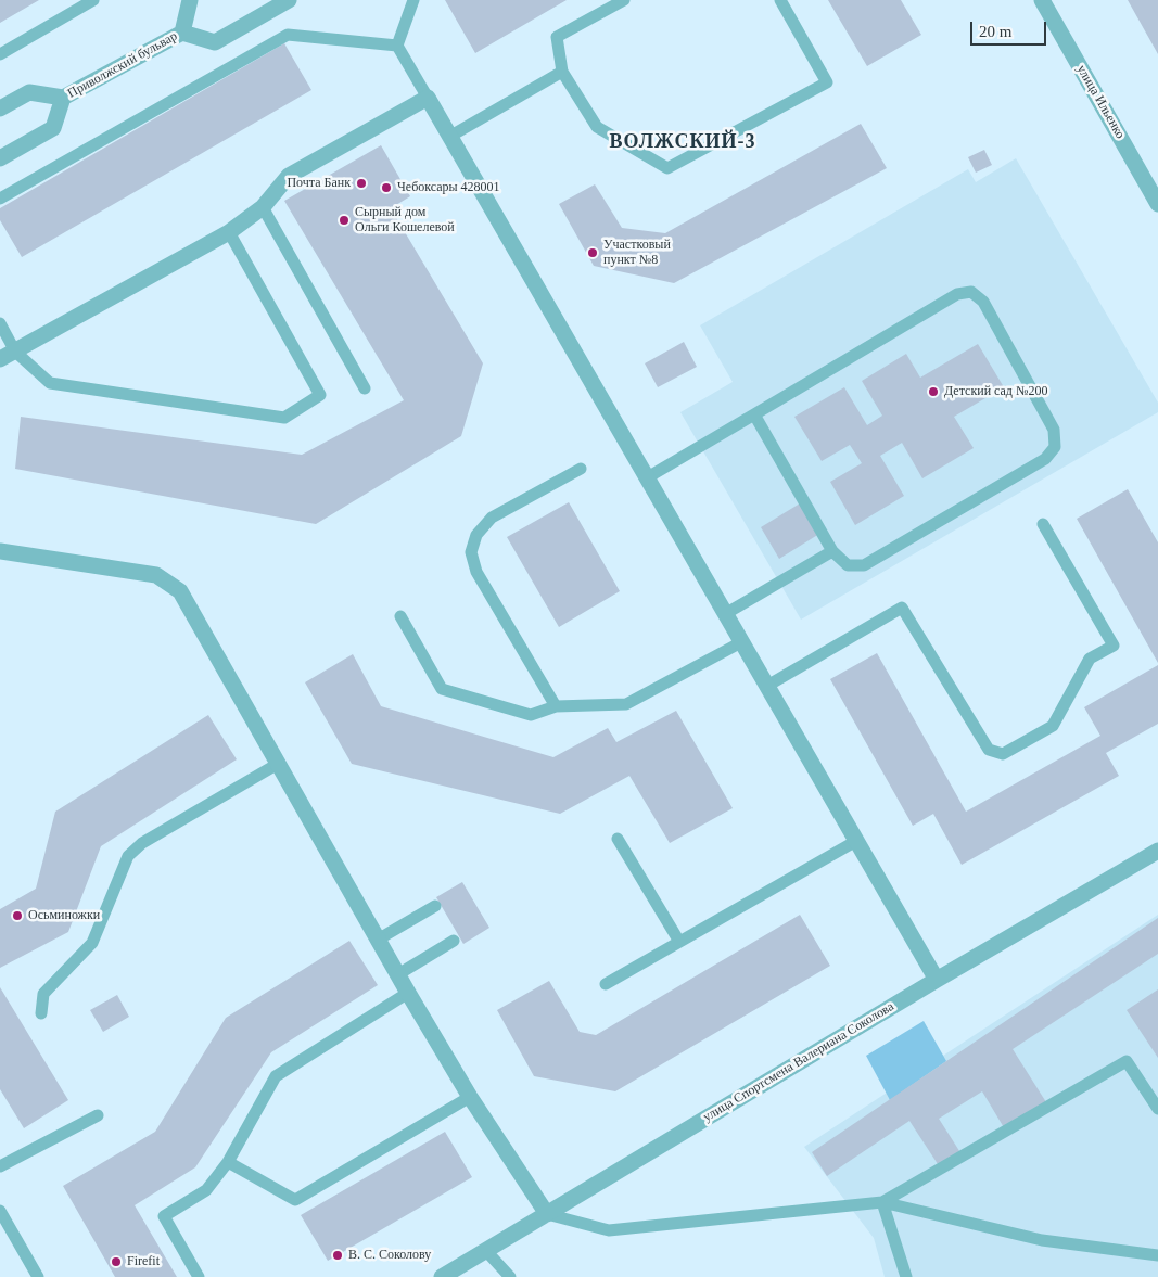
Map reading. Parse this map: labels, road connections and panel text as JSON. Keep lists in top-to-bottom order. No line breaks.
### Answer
{"streets":{"street":["Приволжский бульвар","улица Ильенко","улица Спортсмена Валериана Соколова"]},"districts":["ВОЛЖСКИЙ-3"],"places":["Почта Банк","Чебоксары 428001","Сырный дом Ольги Кошелевой","Участковый пункт №8","Детский сад №200","Осьминожки","В. С. Соколову","Firefit"],"scale_bar":"20 m"}
